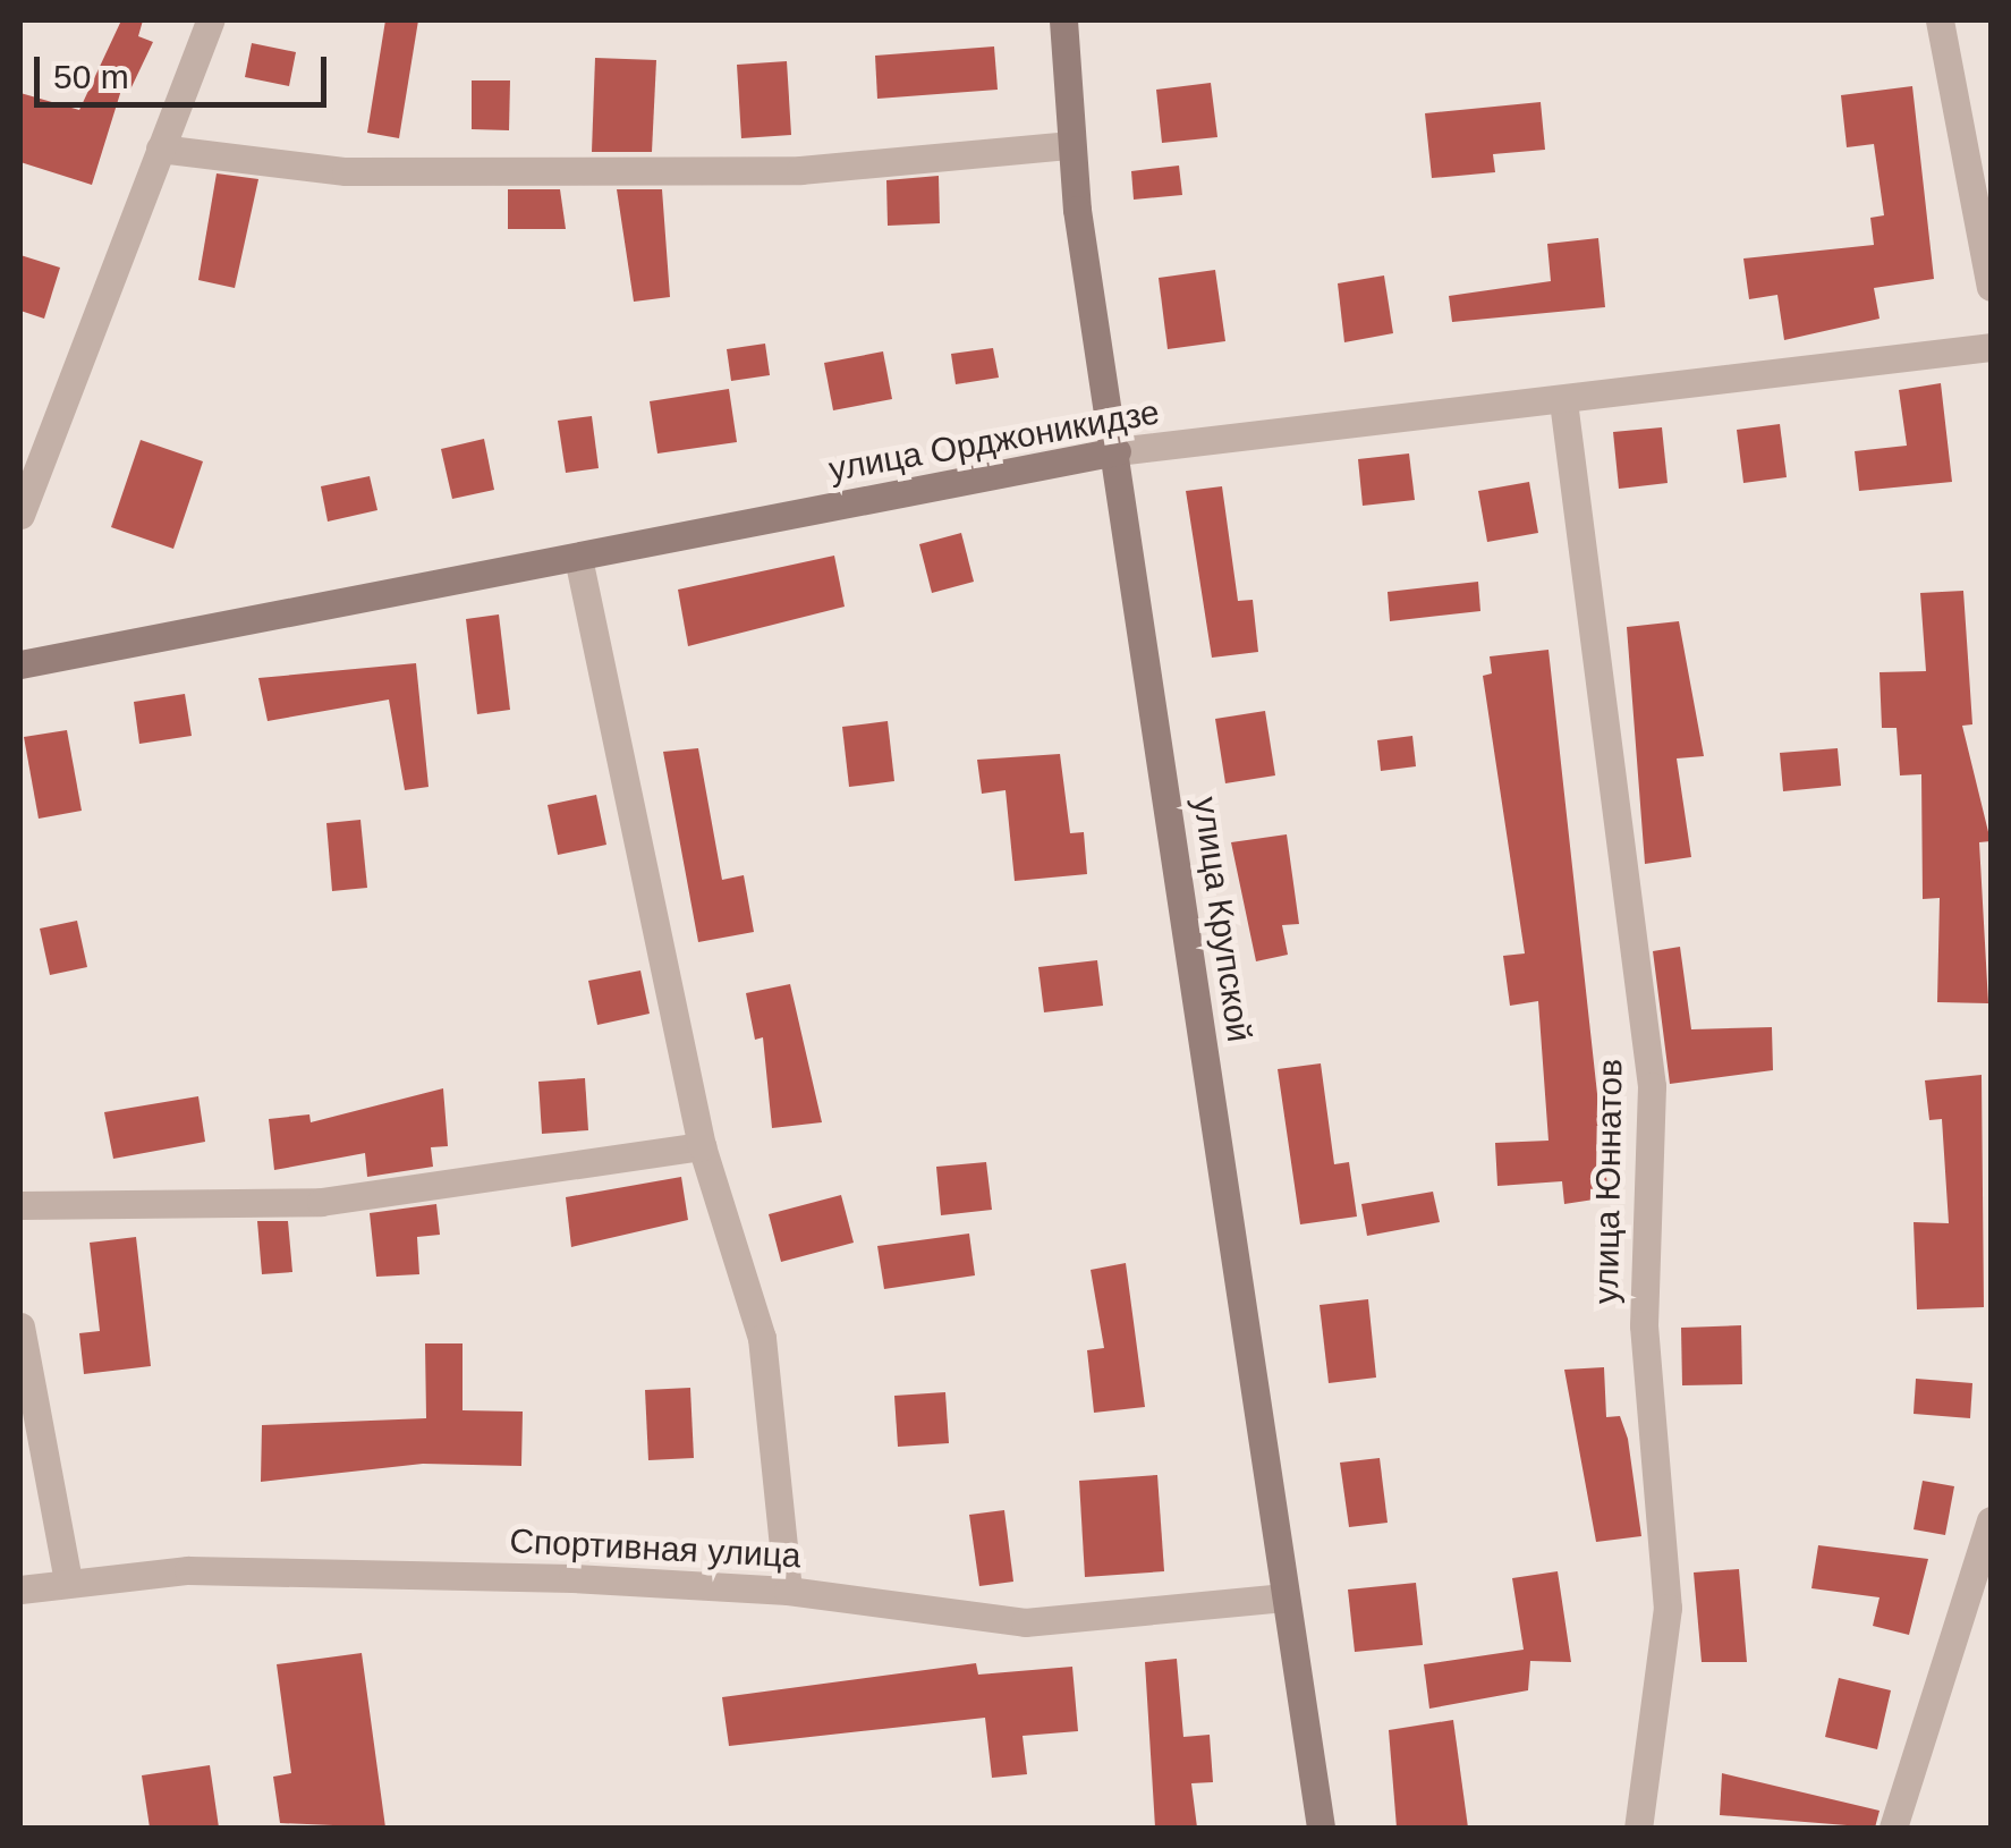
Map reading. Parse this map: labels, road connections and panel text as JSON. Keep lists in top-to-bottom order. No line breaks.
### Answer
{"streets":{"street":["улица Орджоникидзе","улица Крупской","улица Юннатов","Спортивная улица"]},"crossings":[["улица Орджоникидзе","улица Крупской"],["улица Орджоникидзе","улица Юннатов"],["улица Крупской","Спортивная улица"]],"scale_bar":"50 m"}
